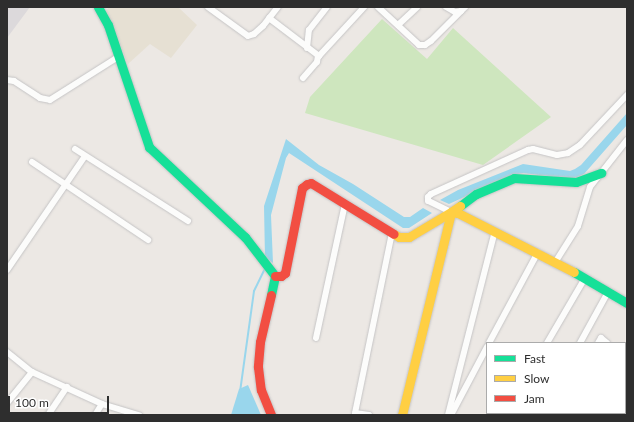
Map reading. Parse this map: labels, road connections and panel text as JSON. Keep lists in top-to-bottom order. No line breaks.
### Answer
{"legend":["Fast","Slow","Jam"],"scale_bar":"100 m"}
